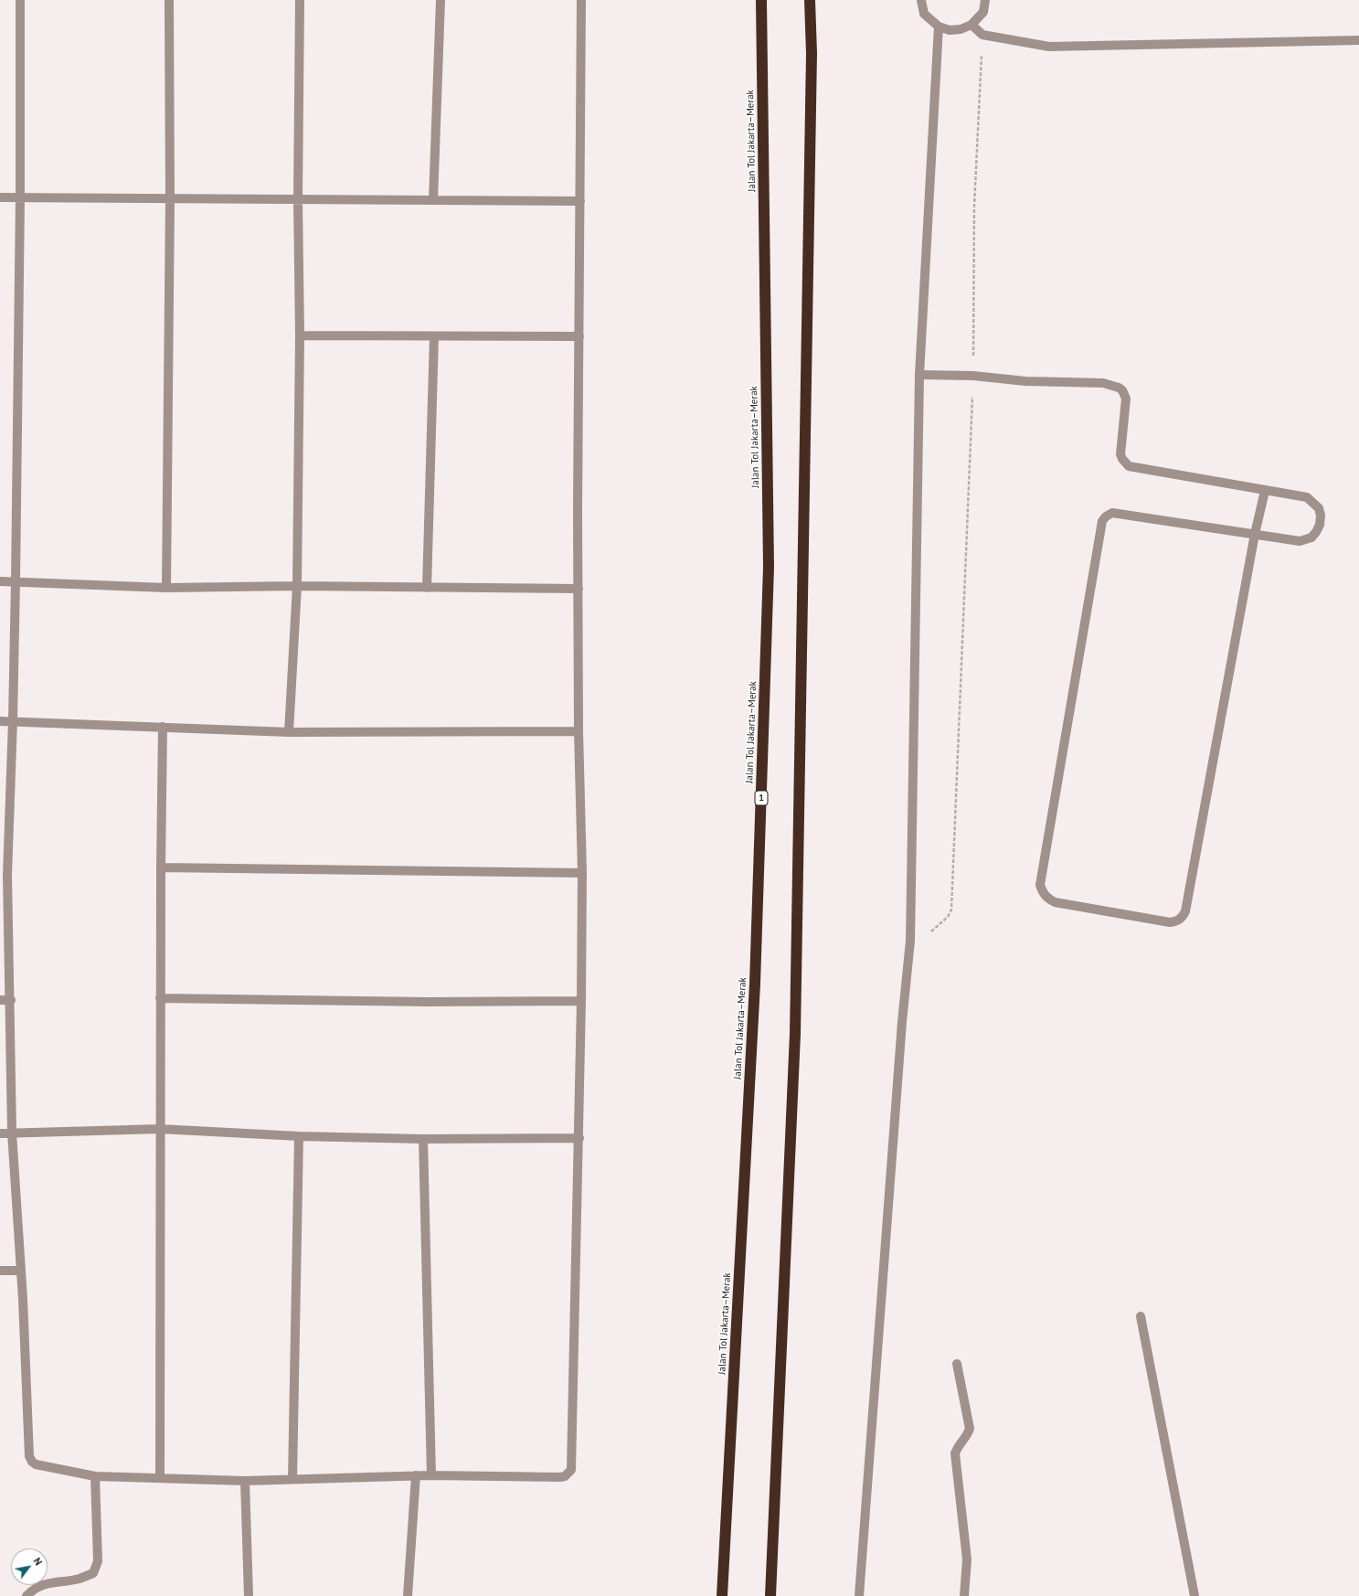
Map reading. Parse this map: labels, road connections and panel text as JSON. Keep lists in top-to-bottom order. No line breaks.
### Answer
{"streets":{"highway":["Jalan Tol Jakarta–Merak","1"]},"north":"top right"}
